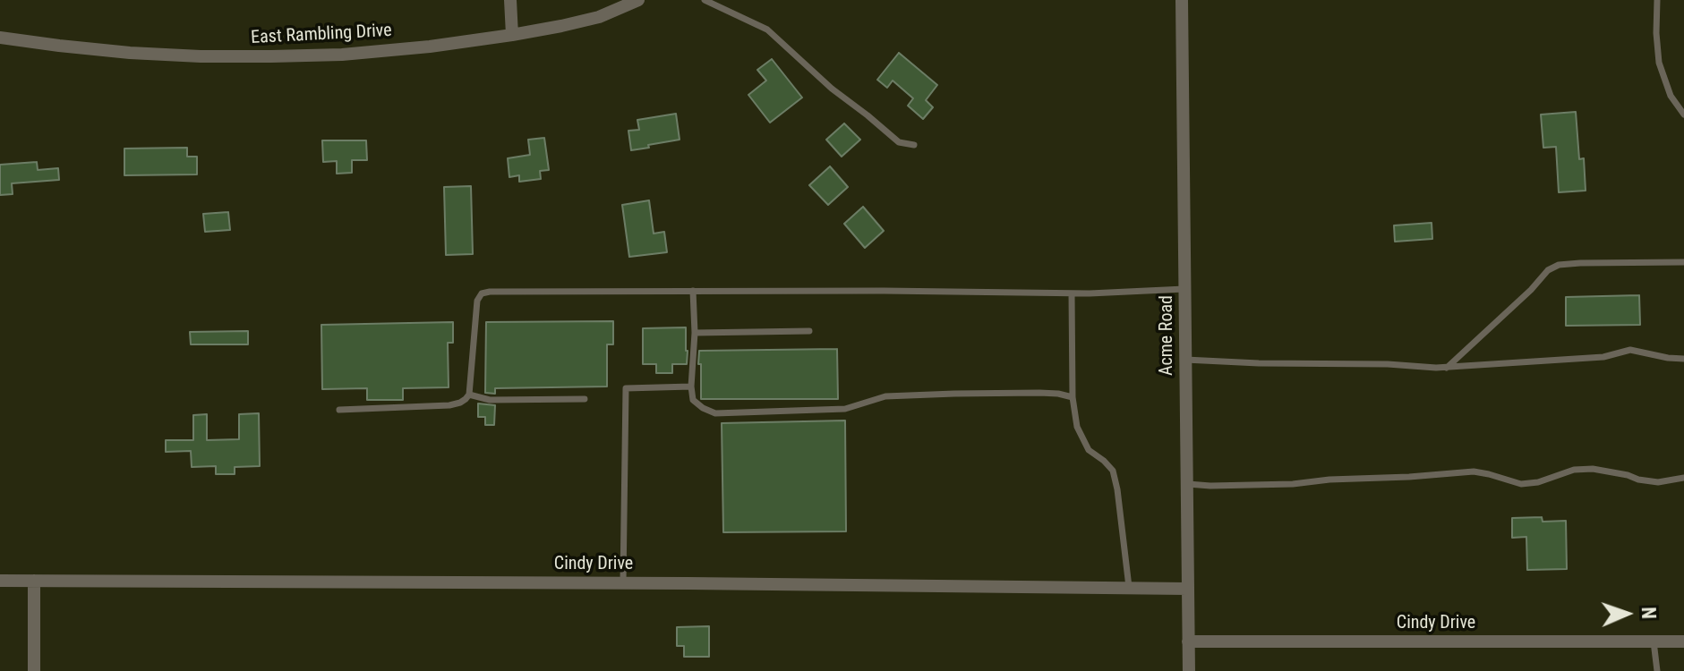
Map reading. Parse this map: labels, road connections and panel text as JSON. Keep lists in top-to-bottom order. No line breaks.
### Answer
{"streets":{"street":["East Rambling Drive","Acme Road","Cindy Drive"]},"crossings":[["Acme Road","Cindy Drive"]],"north":"right"}
